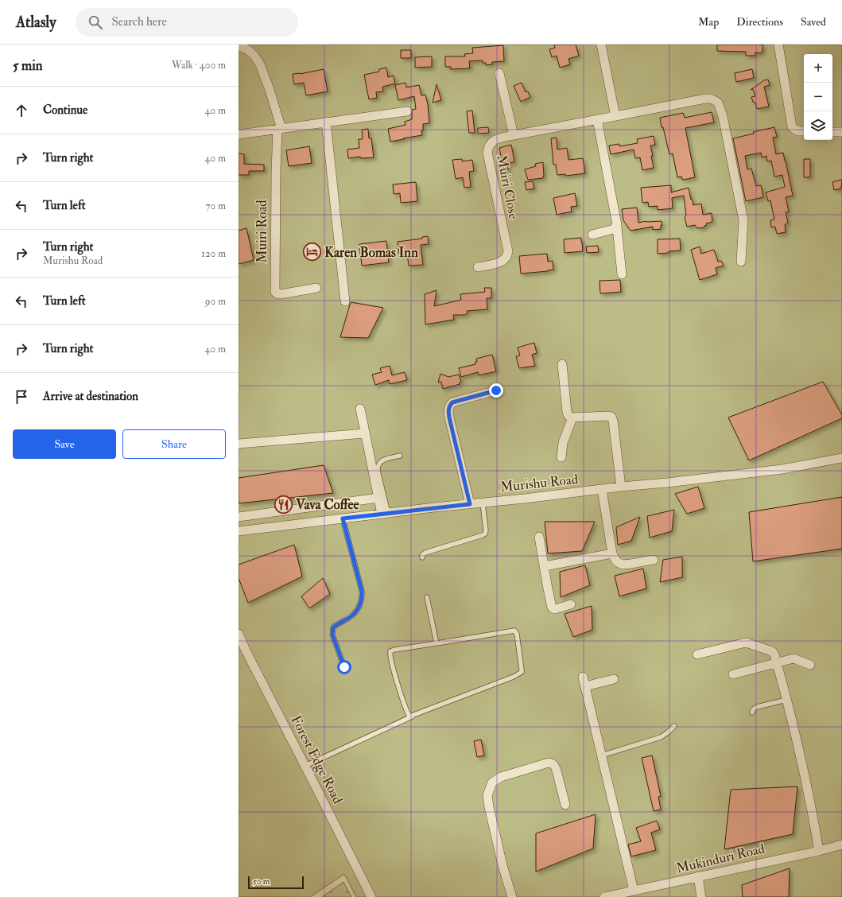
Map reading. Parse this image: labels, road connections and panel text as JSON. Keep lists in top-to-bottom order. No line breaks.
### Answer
{"streets":{"street":["Muiri Close","Muiri Road","Murishu Road","Forest Edge Road","Mukinduri Road"]},"places":{"hotel":["Karen Bomas Inn"],"restaurant":["Vava Coffee"]},"scale_bar":"50 m","page":{"header":"Atlasly","search":"Search here","nav":["Map","Directions","Saved"],"heading":["5 min","Walk · 400 m"],"map_buttons":["+","−"],"list":[["Continue","40 m"],["Turn right","40 m"],["Turn left","70 m"],["Turn right","Murishu Road","120 m"],["Turn left","90 m"],["Turn right","40 m"],"Arrive at destination"],"buttons":["Save","Share"],"scale":"50 m"}}
